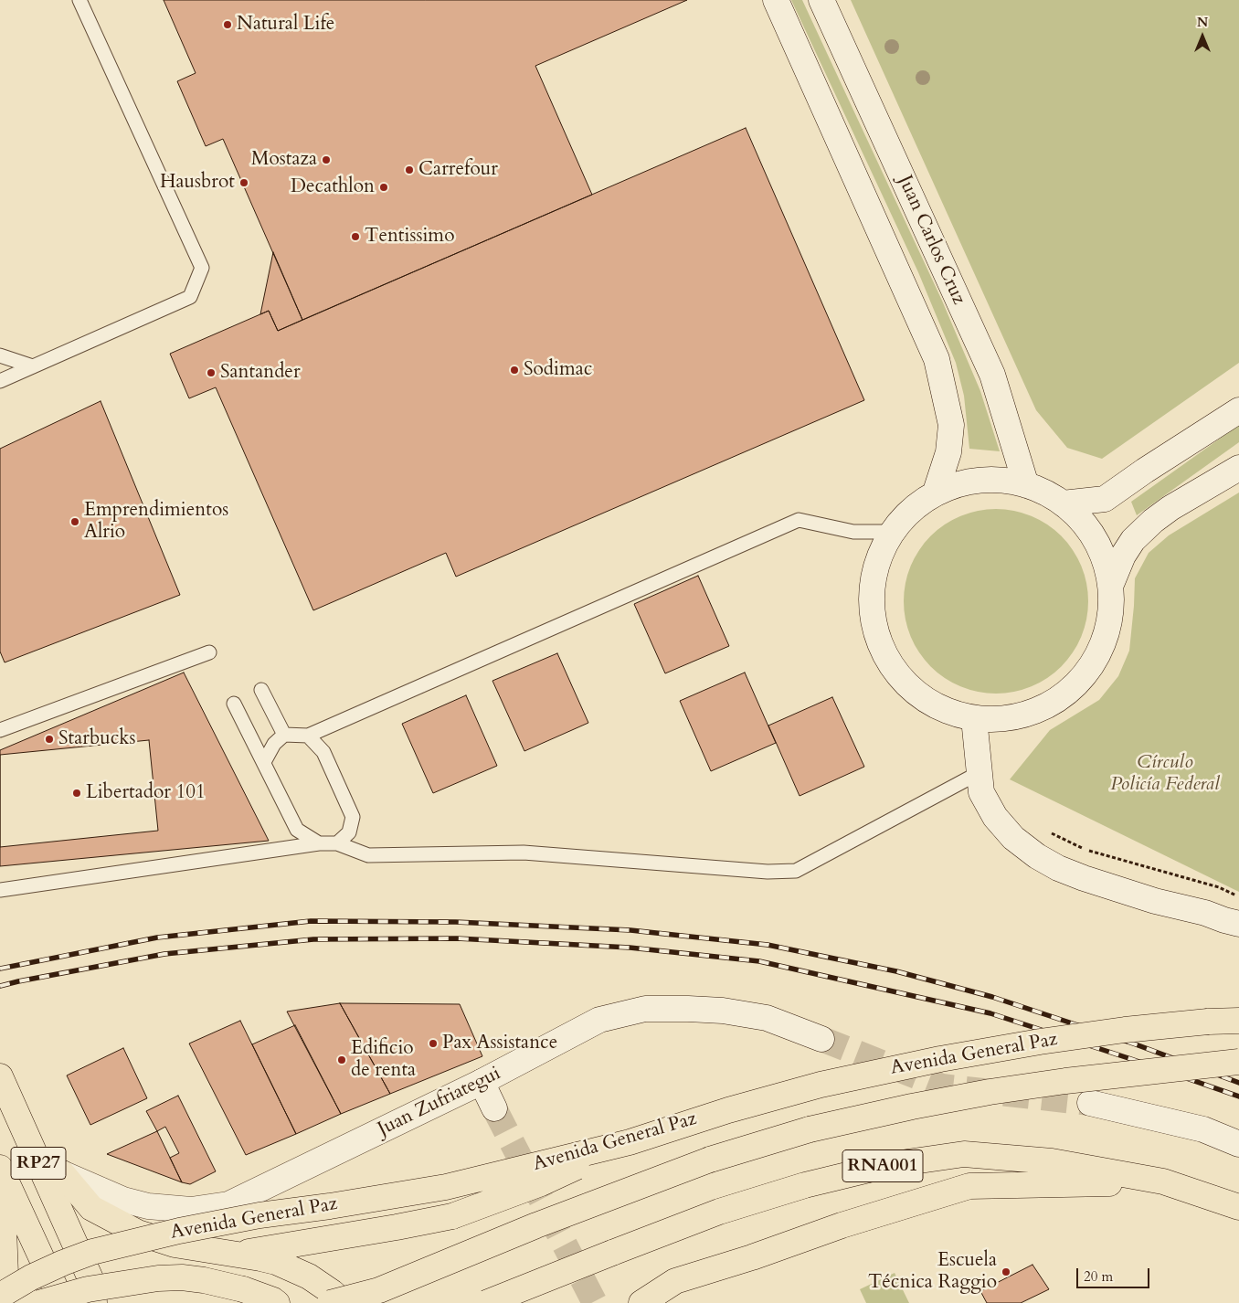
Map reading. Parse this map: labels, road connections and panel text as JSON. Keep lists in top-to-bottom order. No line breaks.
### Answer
{"streets":{"main road":["Avenida General Paz","RP27","RNA001"],"street":["Juan Carlos Cruz","Juan Zufriategui"]},"parks":["Círculo Policía Federal"],"places":["Natural Life","Mostaza","Carrefour","Hausbrot","Decathlon","Tentissimo","Sodimac","Santander","Emprendimientos Alrio","Starbucks","Libertador 101","Pax Assistance","Edificio de renta","Escuela Técnica Raggio"],"scale_bar":"20 m","north":"top"}
